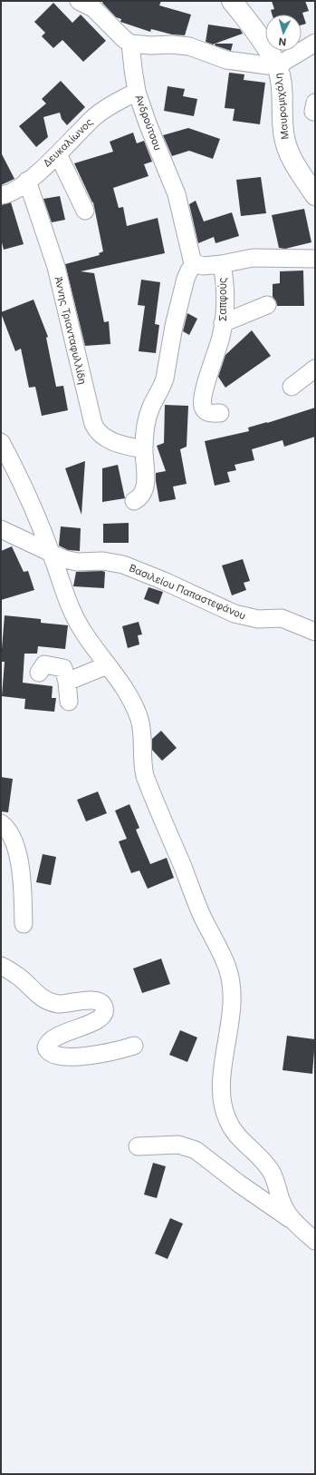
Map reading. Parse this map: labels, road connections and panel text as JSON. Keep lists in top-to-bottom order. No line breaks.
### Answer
{"streets":{"street":["Μαυρομιχάλη","Ανδρούτσου","Δευκαλίωνος","Σαπφούς","Άννης Τριανταφυλλίδη","Βασιλείου Παπαστεφάνου"]},"crossings":[["Ανδρούτσου","Δευκαλίωνος"],["Δευκαλίωνος","Άννης Τριανταφυλλίδη"]],"north":"bottom"}
